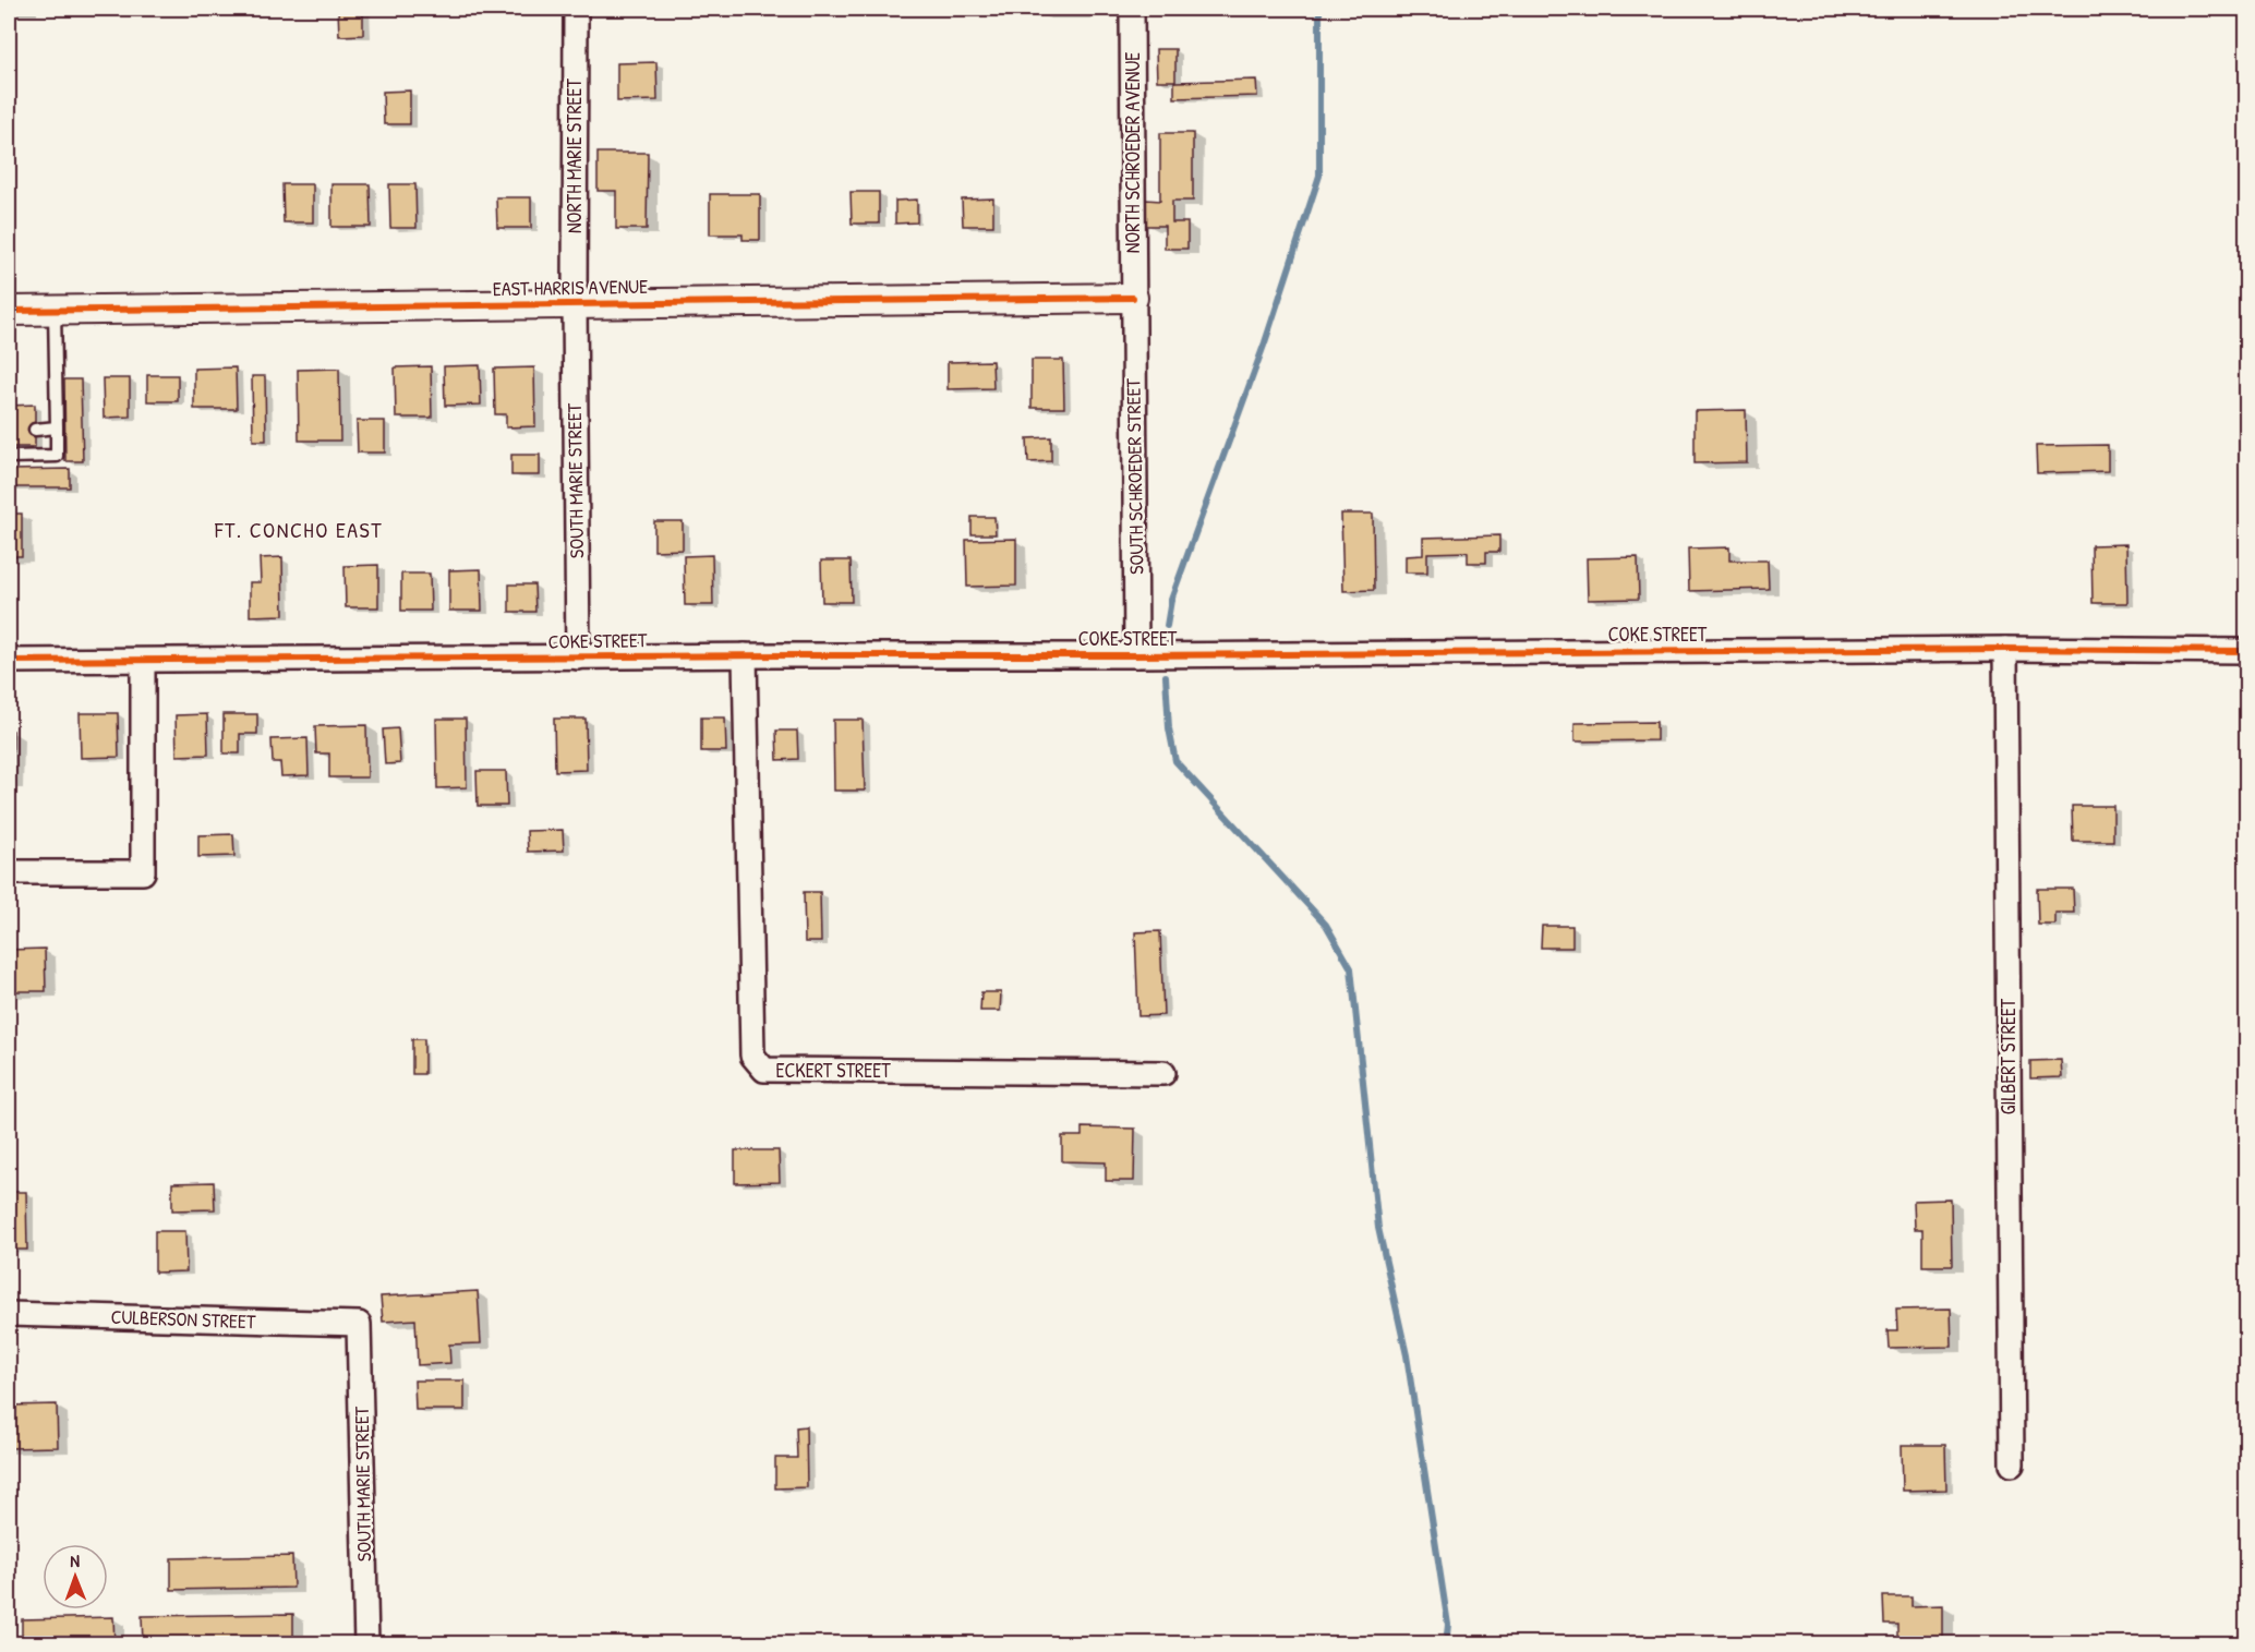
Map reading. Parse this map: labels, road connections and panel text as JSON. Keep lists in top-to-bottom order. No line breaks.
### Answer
{"streets":{"street":["NORTH SCHROEDER AVENUE","NORTH MARIE STREET","EAST HARRIS AVENUE","SOUTH SCHROEDER STREET","SOUTH MARIE STREET","COKE STREET","GILBERT STREET","ECKERT STREET","CULBERSON STREET"]},"crossings":[["NORTH SCHROEDER AVENUE","EAST HARRIS AVENUE"],["NORTH SCHROEDER AVENUE","SOUTH SCHROEDER STREET"],["NORTH MARIE STREET","EAST HARRIS AVENUE"],["NORTH MARIE STREET","SOUTH MARIE STREET"],["EAST HARRIS AVENUE","SOUTH SCHROEDER STREET"],["EAST HARRIS AVENUE","SOUTH MARIE STREET"],["SOUTH SCHROEDER STREET","COKE STREET"],["SOUTH MARIE STREET","COKE STREET"],["SOUTH MARIE STREET","CULBERSON STREET"],["COKE STREET","GILBERT STREET"],["COKE STREET","ECKERT STREET"]],"districts":["FT. CONCHO EAST"],"north":"top"}
